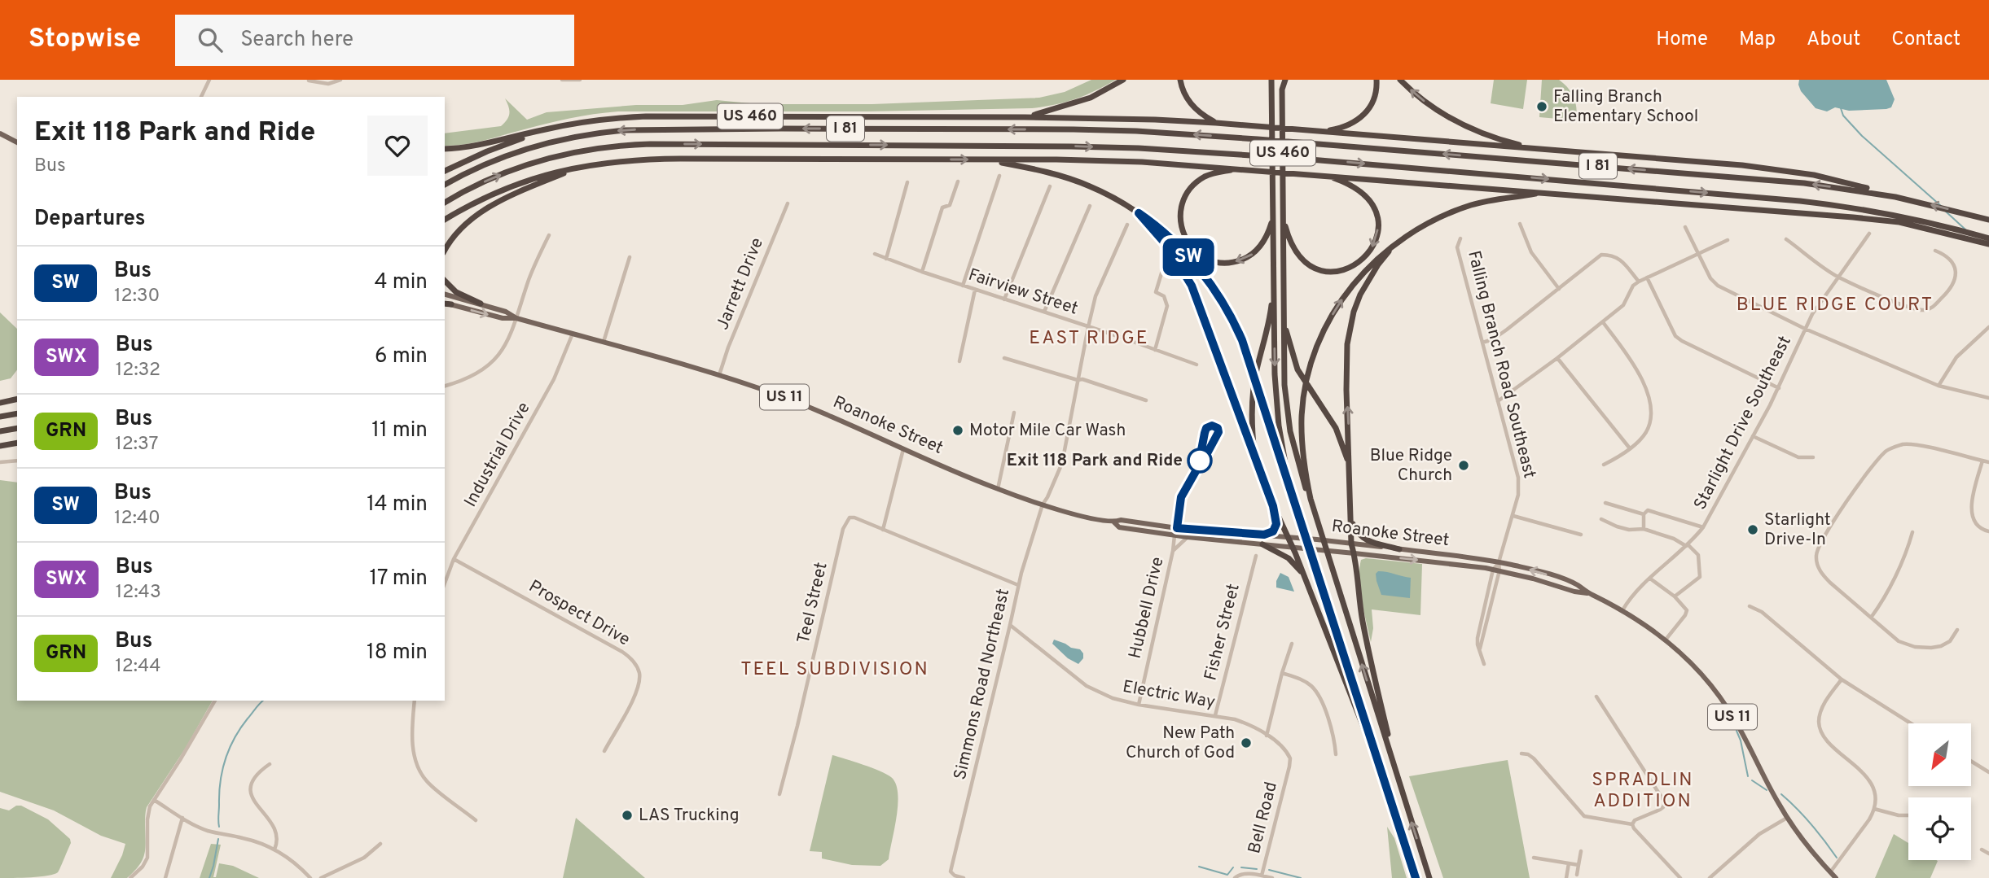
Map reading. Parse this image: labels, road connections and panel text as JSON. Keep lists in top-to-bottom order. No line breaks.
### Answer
{"streets":{"highway":["US 460","I 81"],"main road":["US 11","Roanoke Street"],"street":["Jarrett Drive","Fairview Street","Falling Branch Road Southeast","Starlight Drive Southeast","Industrial Drive","Teel Street","Hubbell Drive","Prospect Drive","Fisher Street","Simmons Road Northeast","Electric Way","Bell Road"]},"crossings":[["Jarrett Drive","Roanoke Street"],["Fairview Street","Simmons Road Northeast"],["Falling Branch Road Southeast","Roanoke Street"],["Starlight Drive Southeast","Roanoke Street"],["Roanoke Street","Industrial Drive"],["Roanoke Street","Hubbell Drive"],["Roanoke Street","Simmons Road Northeast"],["Industrial Drive","Prospect Drive"],["Hubbell Drive","Electric Way"],["Fisher Street","Electric Way"],["Simmons Road Northeast","Electric Way"],["Electric Way","Bell Road"]],"districts":["BLUE RIDGE COURT","EAST RIDGE","TEEL SUBDIVISION","SPRADLIN ADDITION"],"places":["Falling Branch Elementary School","Motor Mile Car Wash","Exit 118 Park and Ride","Blue Ridge Church","Starlight Drive-In","New Path Church of God","LAS Trucking"],"lines":["bus line SW"],"north":"bottom left","page":{"header":"Stopwise","search":"Search here","nav":["Home","Map","About","Contact"],"on_map":"SW","heading":[["Exit 118 Park and Ride","Bus"],"Departures"],"list":[{"mark":"SW","name":"Bus","note":"12:30","value":"4 min"},{"mark":"SWX","name":"Bus","note":"12:32","value":"6 min"},{"mark":"GRN","name":"Bus","note":"12:37","value":"11 min"},{"mark":"SW","name":"Bus","note":"12:40","value":"14 min"},{"mark":"SWX","name":"Bus","note":"12:43","value":"17 min"},{"mark":"GRN","name":"Bus","note":"12:44","value":"18 min"}]}}
